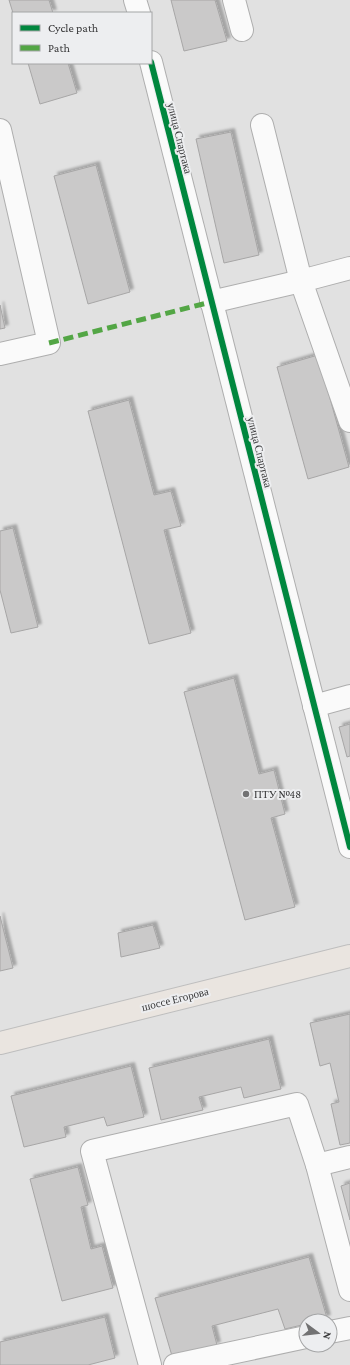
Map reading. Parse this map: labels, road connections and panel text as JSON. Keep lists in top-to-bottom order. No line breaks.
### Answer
{"streets":{"main road":["шоссе Егорова"],"street":["улица Спартака"]},"places":["ПТУ №48"],"legend":["Cycle path","Path"],"north":"right"}
